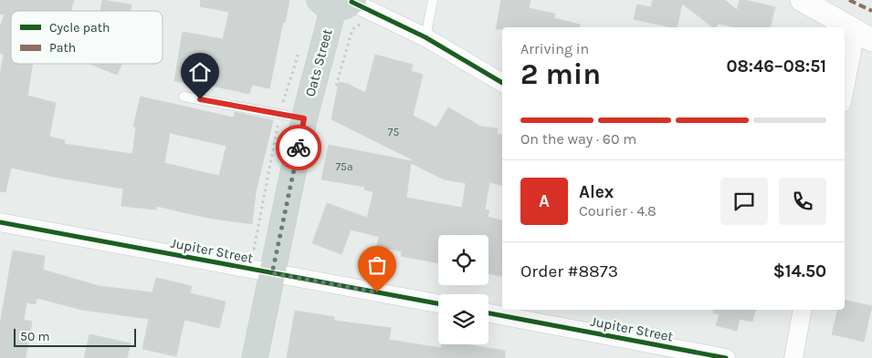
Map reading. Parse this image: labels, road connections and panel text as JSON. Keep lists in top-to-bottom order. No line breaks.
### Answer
{"streets":{"main road":["Oats Street"],"street":["Jupiter Street"]},"crossings":[["Oats Street","Jupiter Street"]],"house_numbers":["75","75a"],"legend":["Cycle path","Path"],"scale_bar":"50 m","page":{"heading":["2 min","Arriving in","08:46–08:51"],"panel":["Alex","Courier · 4.8","Order #8873","$14.50"],"bar":"On the way · 60 m","round":"A","scale":"50 m"}}
